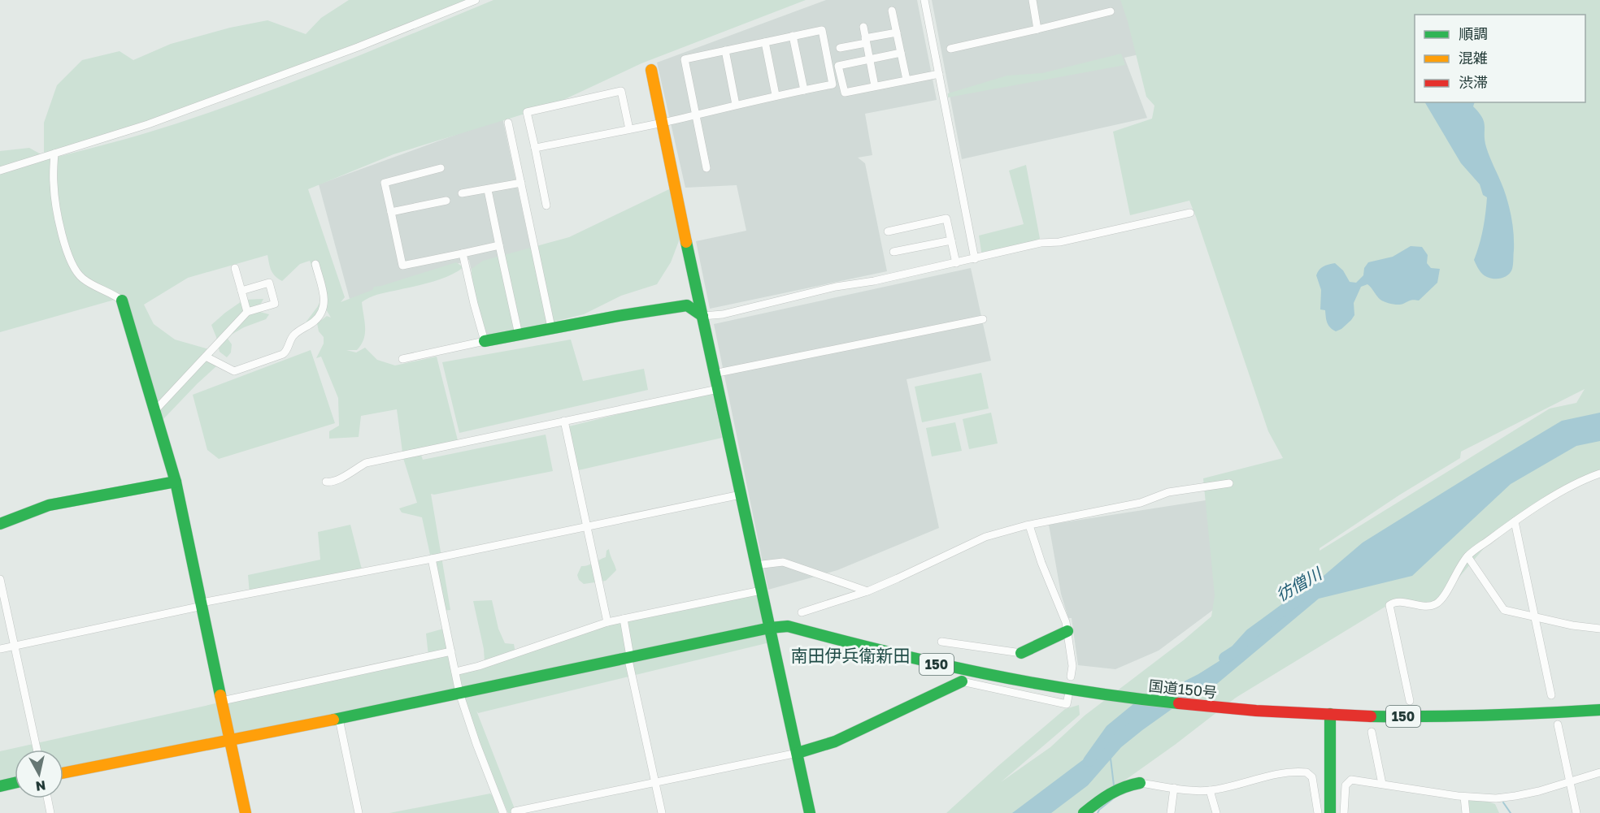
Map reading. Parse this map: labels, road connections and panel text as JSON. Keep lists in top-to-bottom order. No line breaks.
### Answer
{"streets":{"main road":["150","国道150号"]},"districts":["南田伊兵衛新田"],"water":["彷僧川"],"legend":["順調","混雑","渋滞"],"north":"bottom"}
